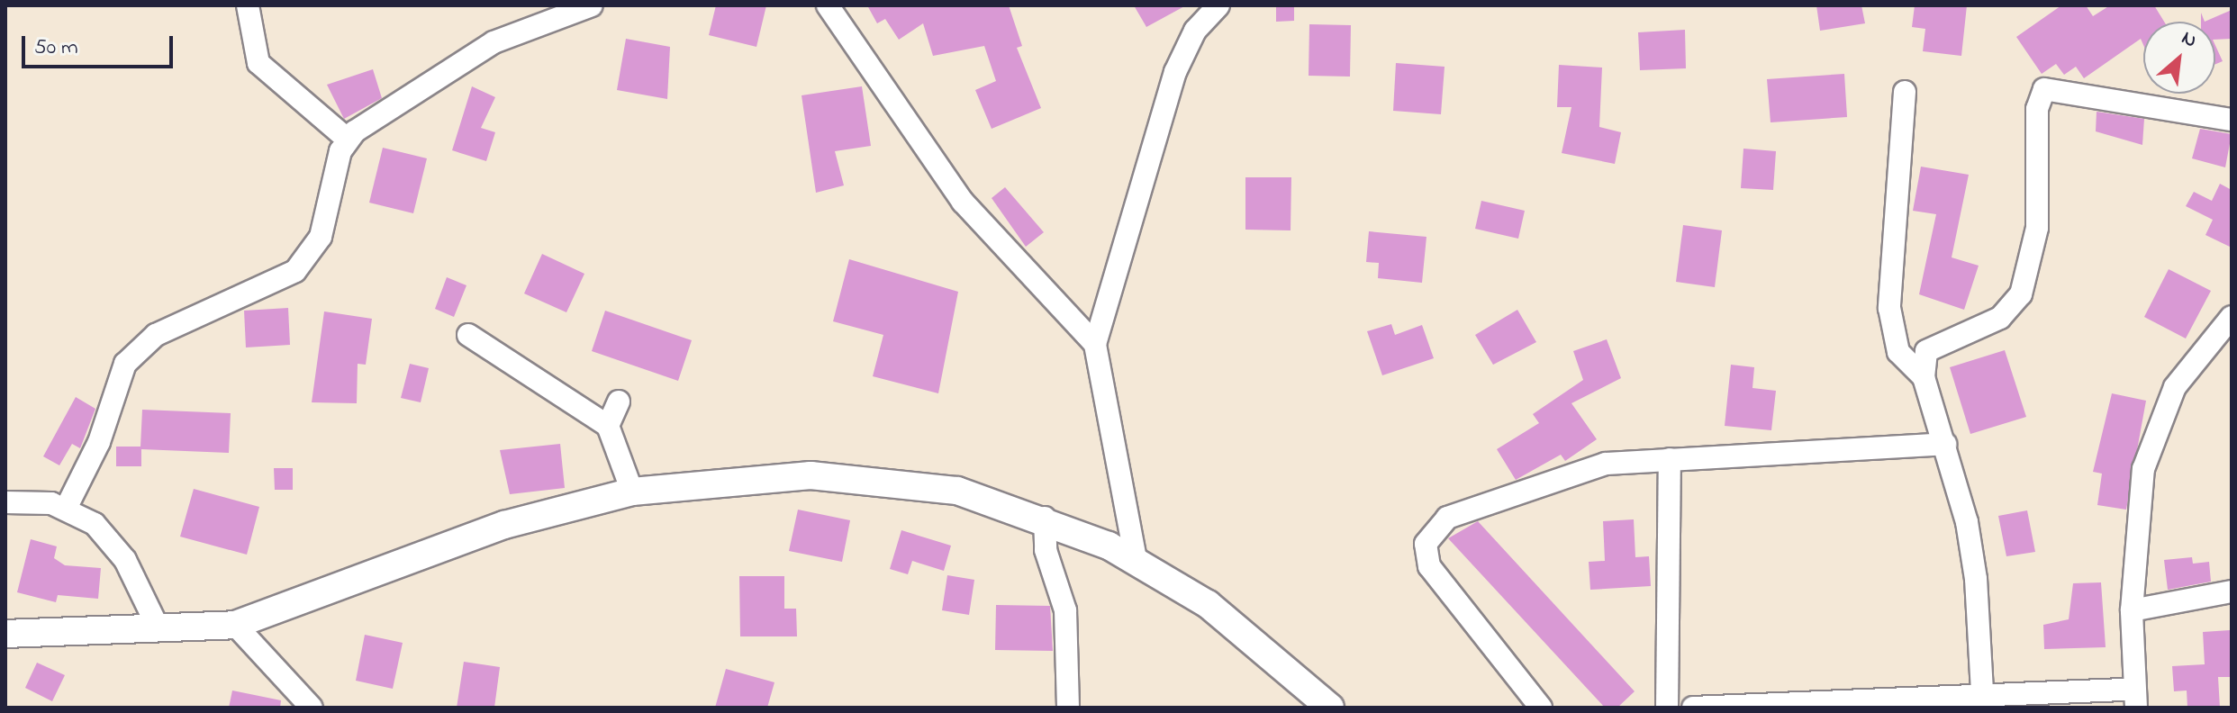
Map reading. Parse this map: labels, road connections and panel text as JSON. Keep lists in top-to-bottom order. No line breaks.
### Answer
{"scale_bar":"50 m","north":"top right"}
